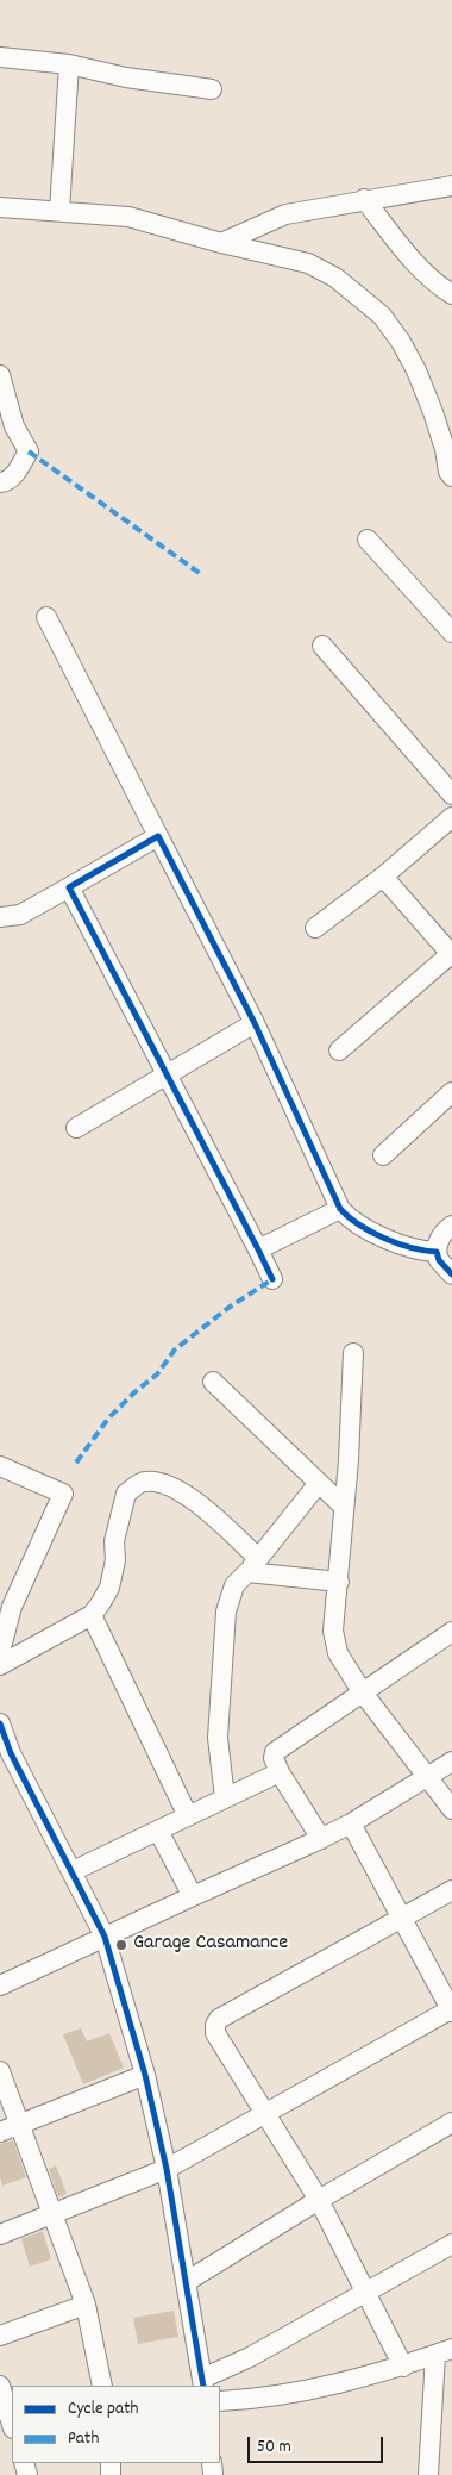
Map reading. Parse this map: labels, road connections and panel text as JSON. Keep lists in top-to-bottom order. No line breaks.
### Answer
{"places":["Garage Casamance"],"legend":["Cycle path","Path"],"scale_bar":"50 m"}
